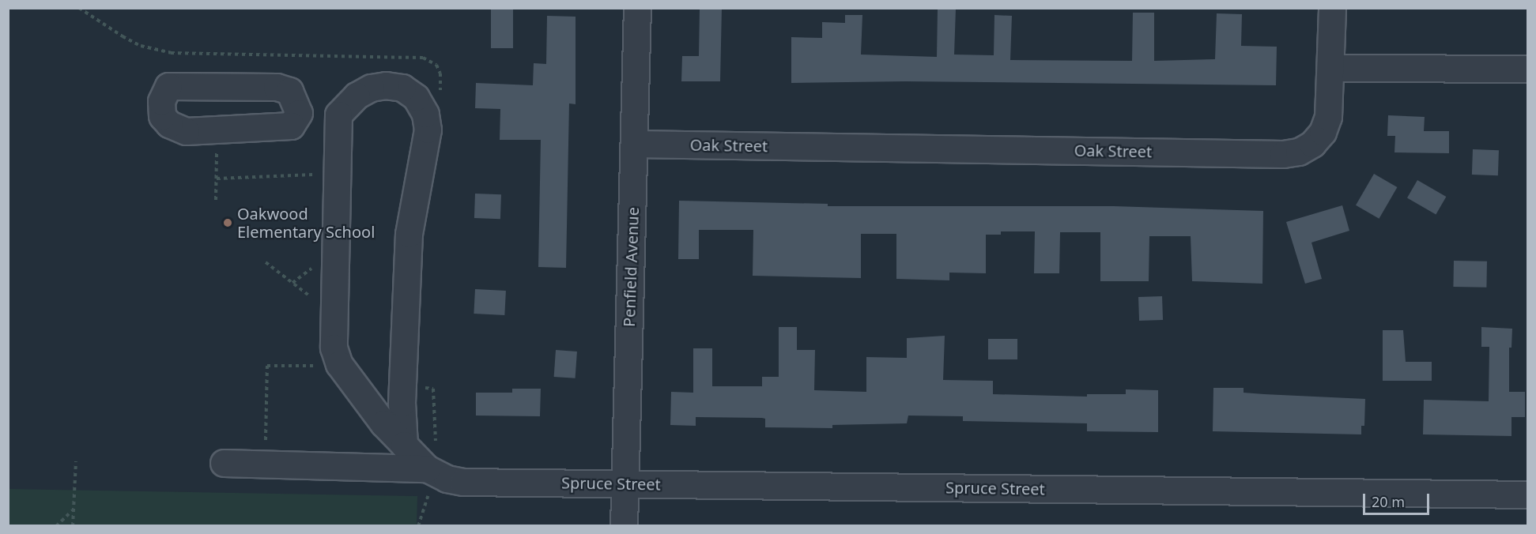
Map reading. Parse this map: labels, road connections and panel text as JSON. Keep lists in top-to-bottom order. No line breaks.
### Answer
{"streets":{"street":["Oak Street","Penfield Avenue","Spruce Street"]},"crossings":[["Oak Street","Penfield Avenue"],["Penfield Avenue","Spruce Street"]],"places":["Oakwood Elementary School"],"scale_bar":"20 m"}
